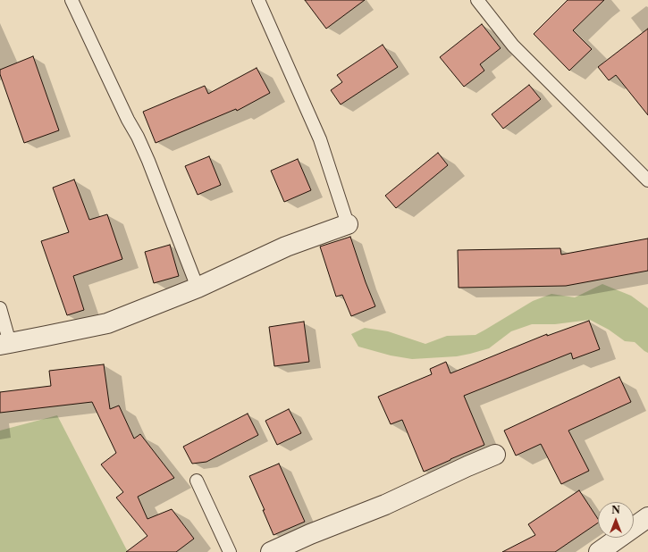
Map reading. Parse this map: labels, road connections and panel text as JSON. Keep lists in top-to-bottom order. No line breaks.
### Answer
{"north":"top"}
